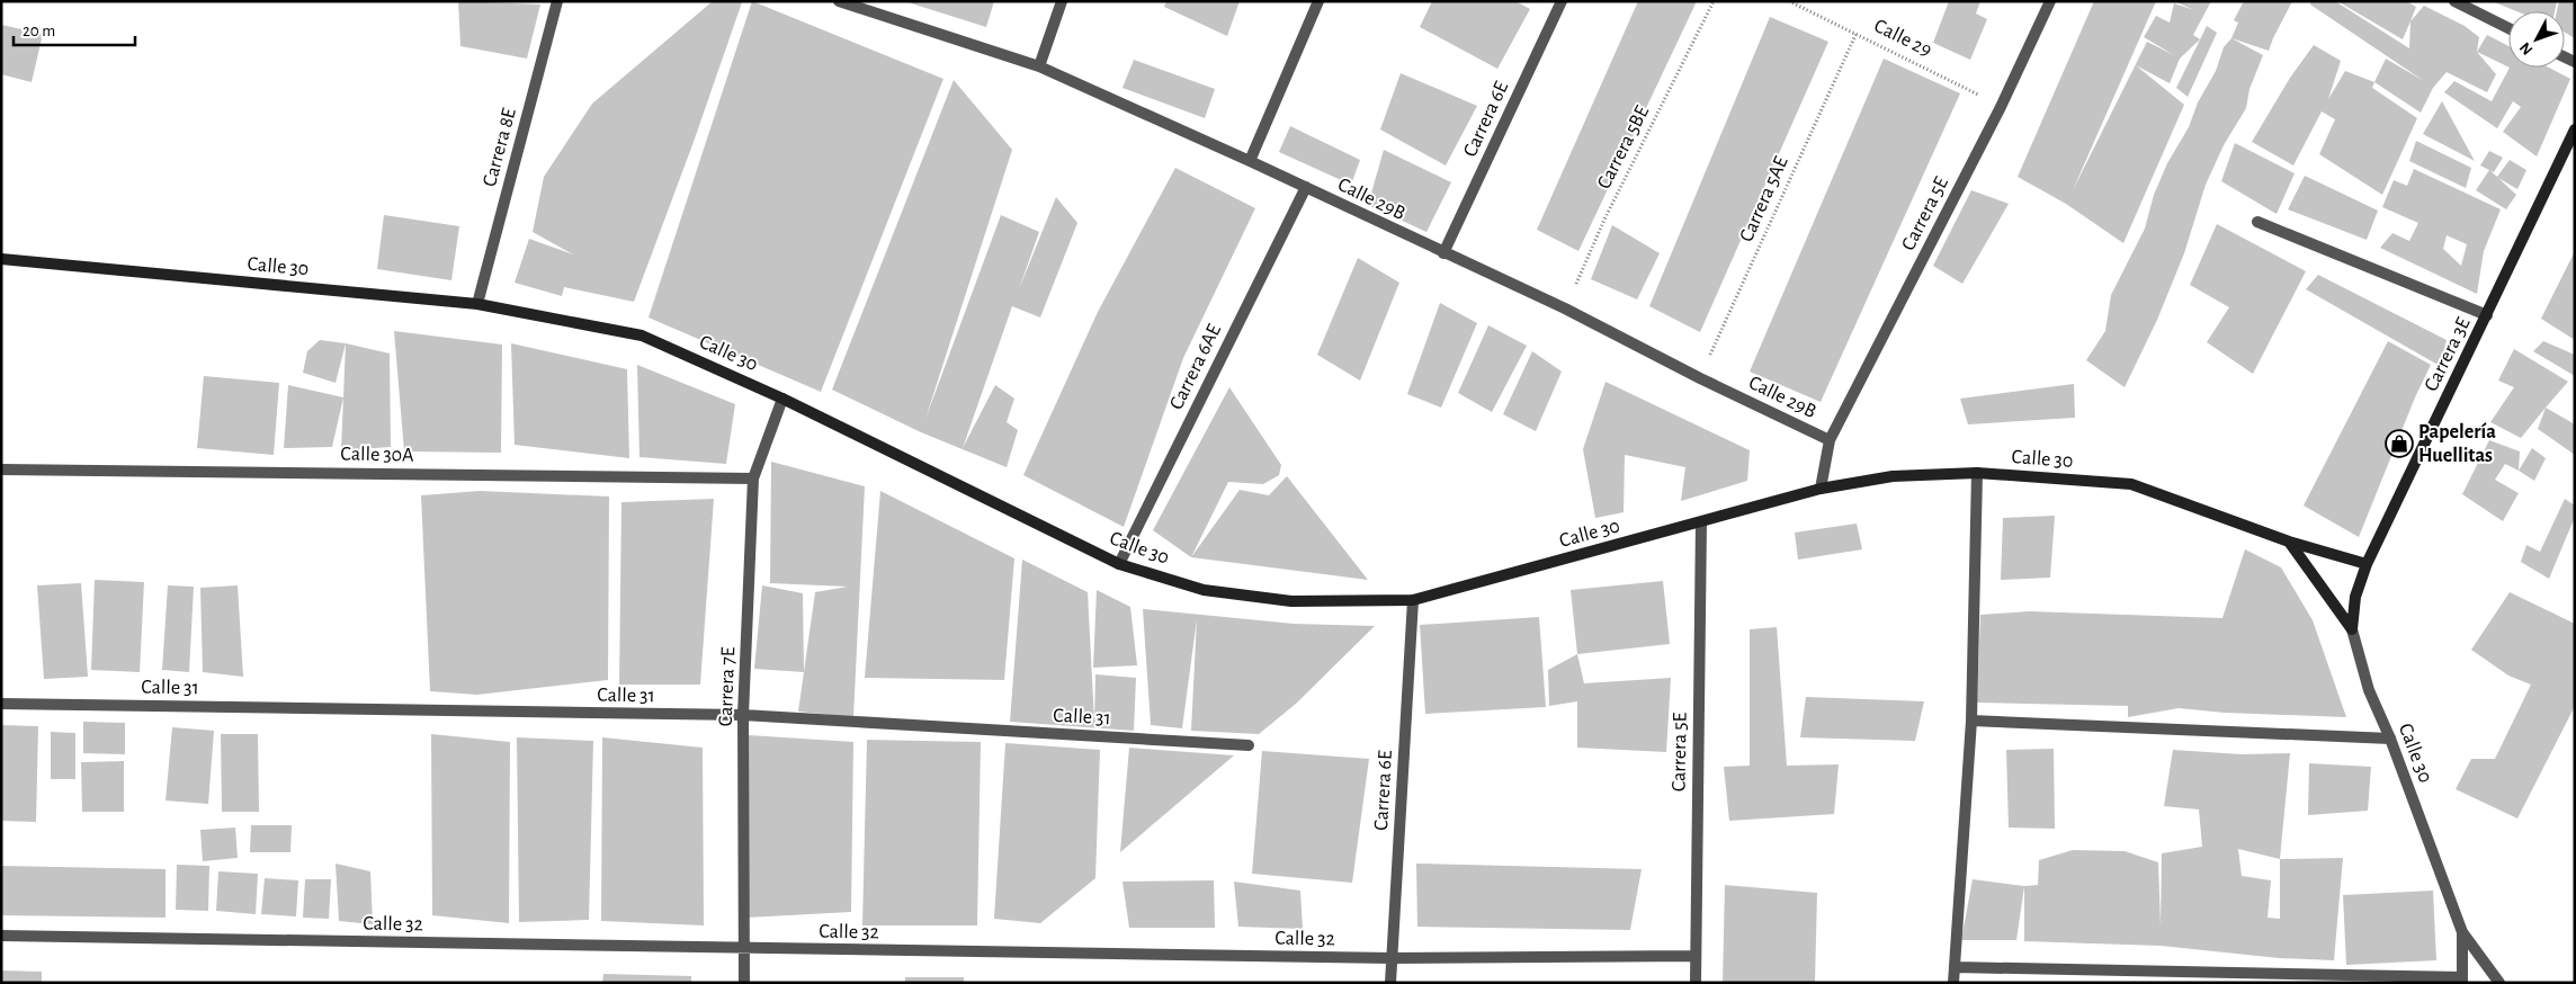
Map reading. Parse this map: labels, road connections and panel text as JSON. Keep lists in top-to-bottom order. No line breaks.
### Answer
{"streets":{"main road":["Calle 30","Carrera 3E"],"street":["Carrera 6E","Carrera 8E","Calle 29B","Carrera 5E","Carrera 6AE","Calle 30A","Carrera 7E","Calle 31","Calle 32"],"path":["Calle 29","Carrera 5BE","Carrera 5AE"]},"crossings":[["Calle 29","Carrera 5AE"],["Calle 29","Carrera 5E"],["Carrera 6E","Calle 29B"],["Carrera 6E","Calle 30"],["Carrera 6E","Calle 32"],["Carrera 8E","Calle 30"],["Carrera 5BE","Calle 29B"],["Calle 29B","Carrera 5AE"],["Calle 29B","Carrera 5E"],["Calle 29B","Calle 30"],["Calle 29B","Carrera 6AE"],["Carrera 5E","Calle 30"],["Carrera 5E","Calle 32"],["Calle 30","Carrera 3E"],["Calle 30","Carrera 6AE"],["Calle 30","Carrera 7E"],["Calle 30A","Carrera 7E"],["Carrera 7E","Calle 31"],["Carrera 7E","Calle 32"]],"places":{"shop":["Papelería Huellitas"]},"scale_bar":"20 m","north":"bottom left"}
